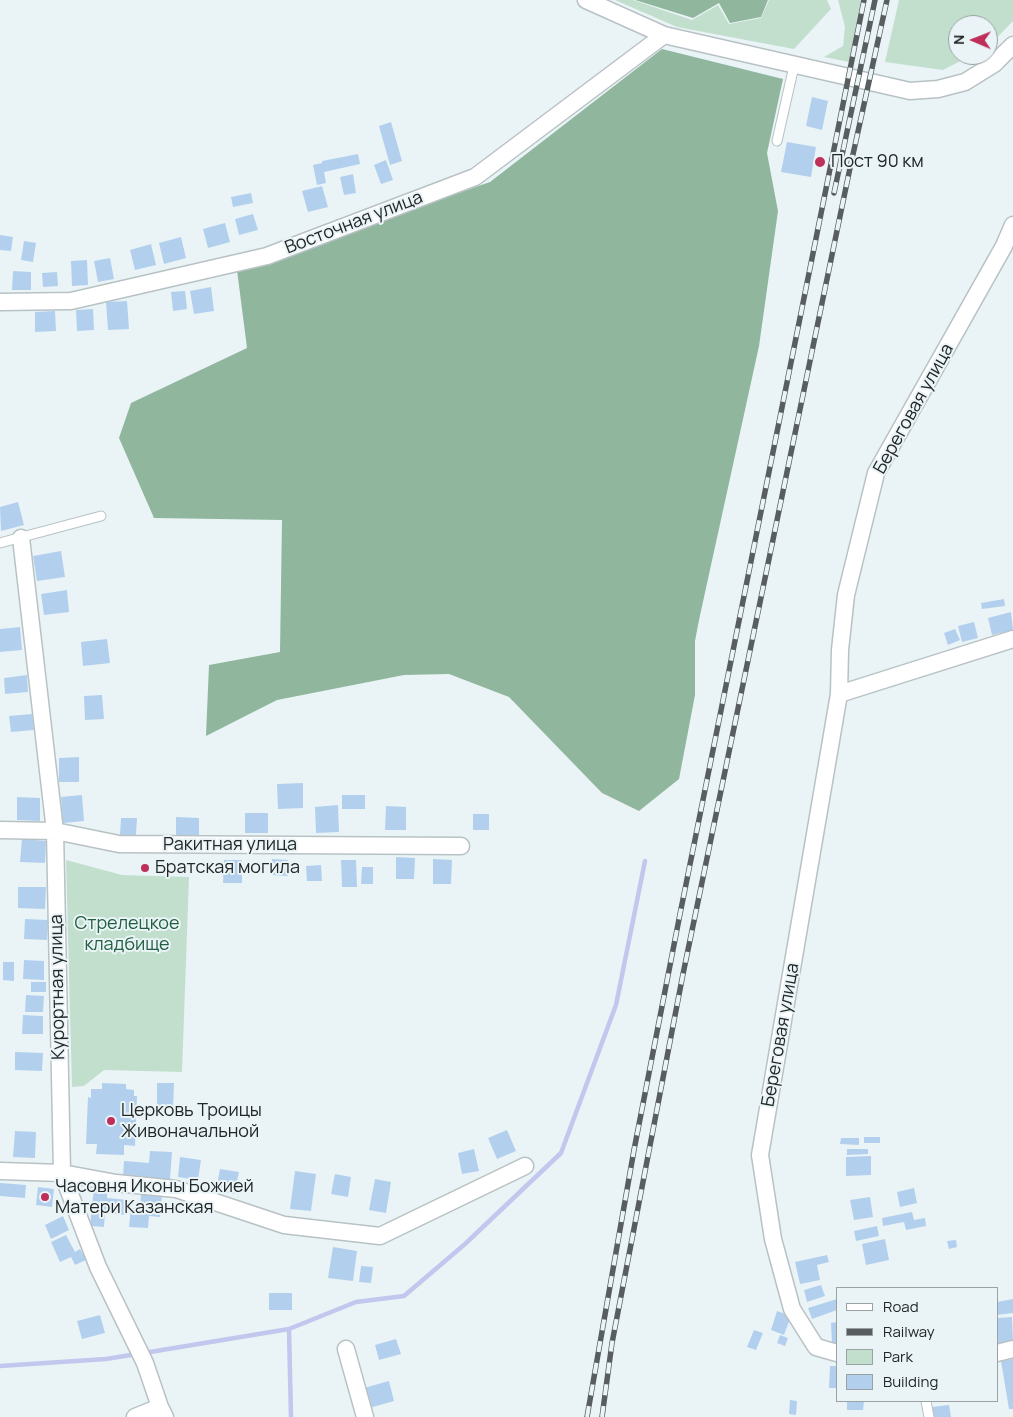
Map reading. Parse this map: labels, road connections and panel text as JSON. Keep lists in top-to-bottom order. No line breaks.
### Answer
{"streets":{"street":["Восточная улица","Береговая улица","Ракитная улица","Курортная улица"]},"crossings":[["Ракитная улица","Курортная улица"]],"parks":["Стрелецкое кладбище"],"places":["Пост 90 км","Братская могила","Церковь Троицы Живоначальной","Часовня Иконы Божией Матери Казанская"],"legend":["Road","Railway","Park","Building"],"north":"left"}
